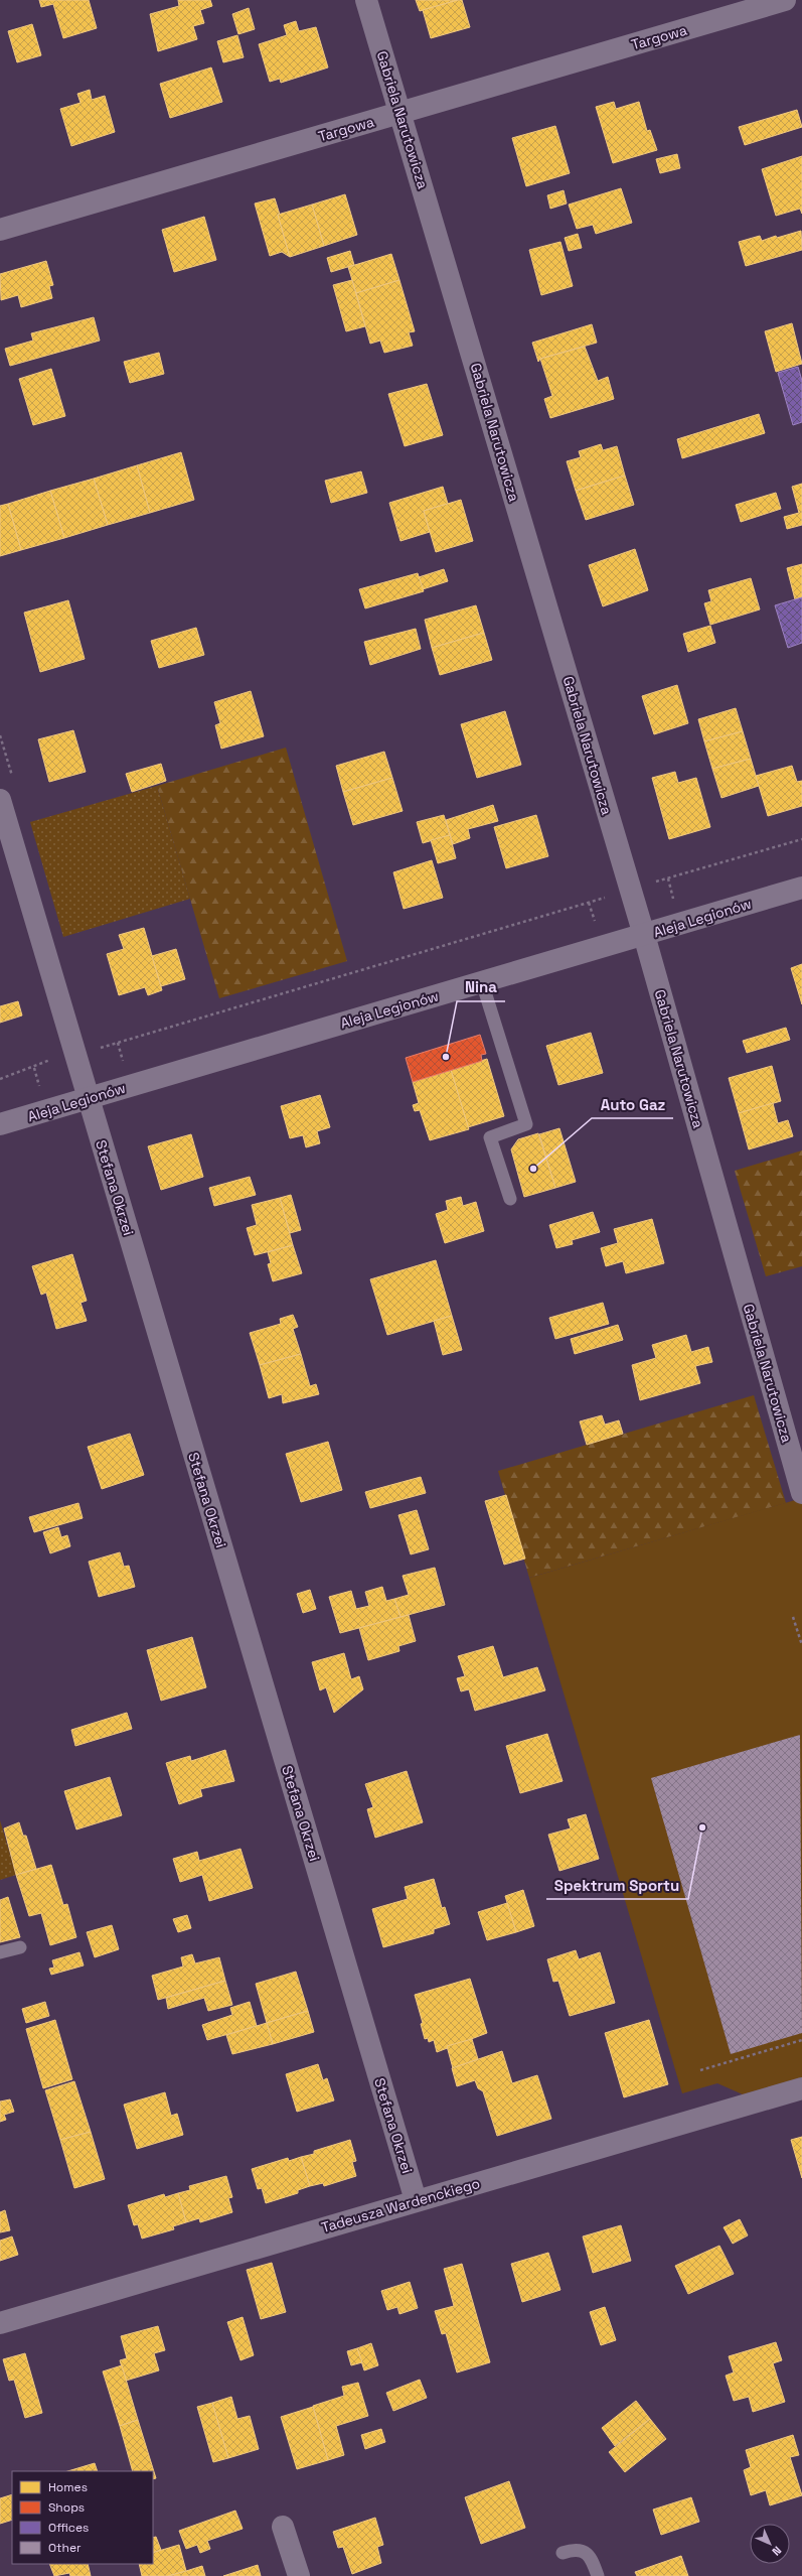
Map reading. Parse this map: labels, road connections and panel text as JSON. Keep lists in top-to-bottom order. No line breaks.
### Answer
{"streets":{"street":["Targowa","Gabriela Narutowicza","Aleja Legionów","Stefana Okrzei","Tadeusza Wardenckiego"]},"crossings":[["Targowa","Gabriela Narutowicza"],["Gabriela Narutowicza","Aleja Legionów"],["Aleja Legionów","Stefana Okrzei"],["Stefana Okrzei","Tadeusza Wardenckiego"]],"places":["Nina","Auto Gaz","Spektrum Sportu"],"legend":["Homes","Shops","Offices","Other"],"north":"bottom right"}
